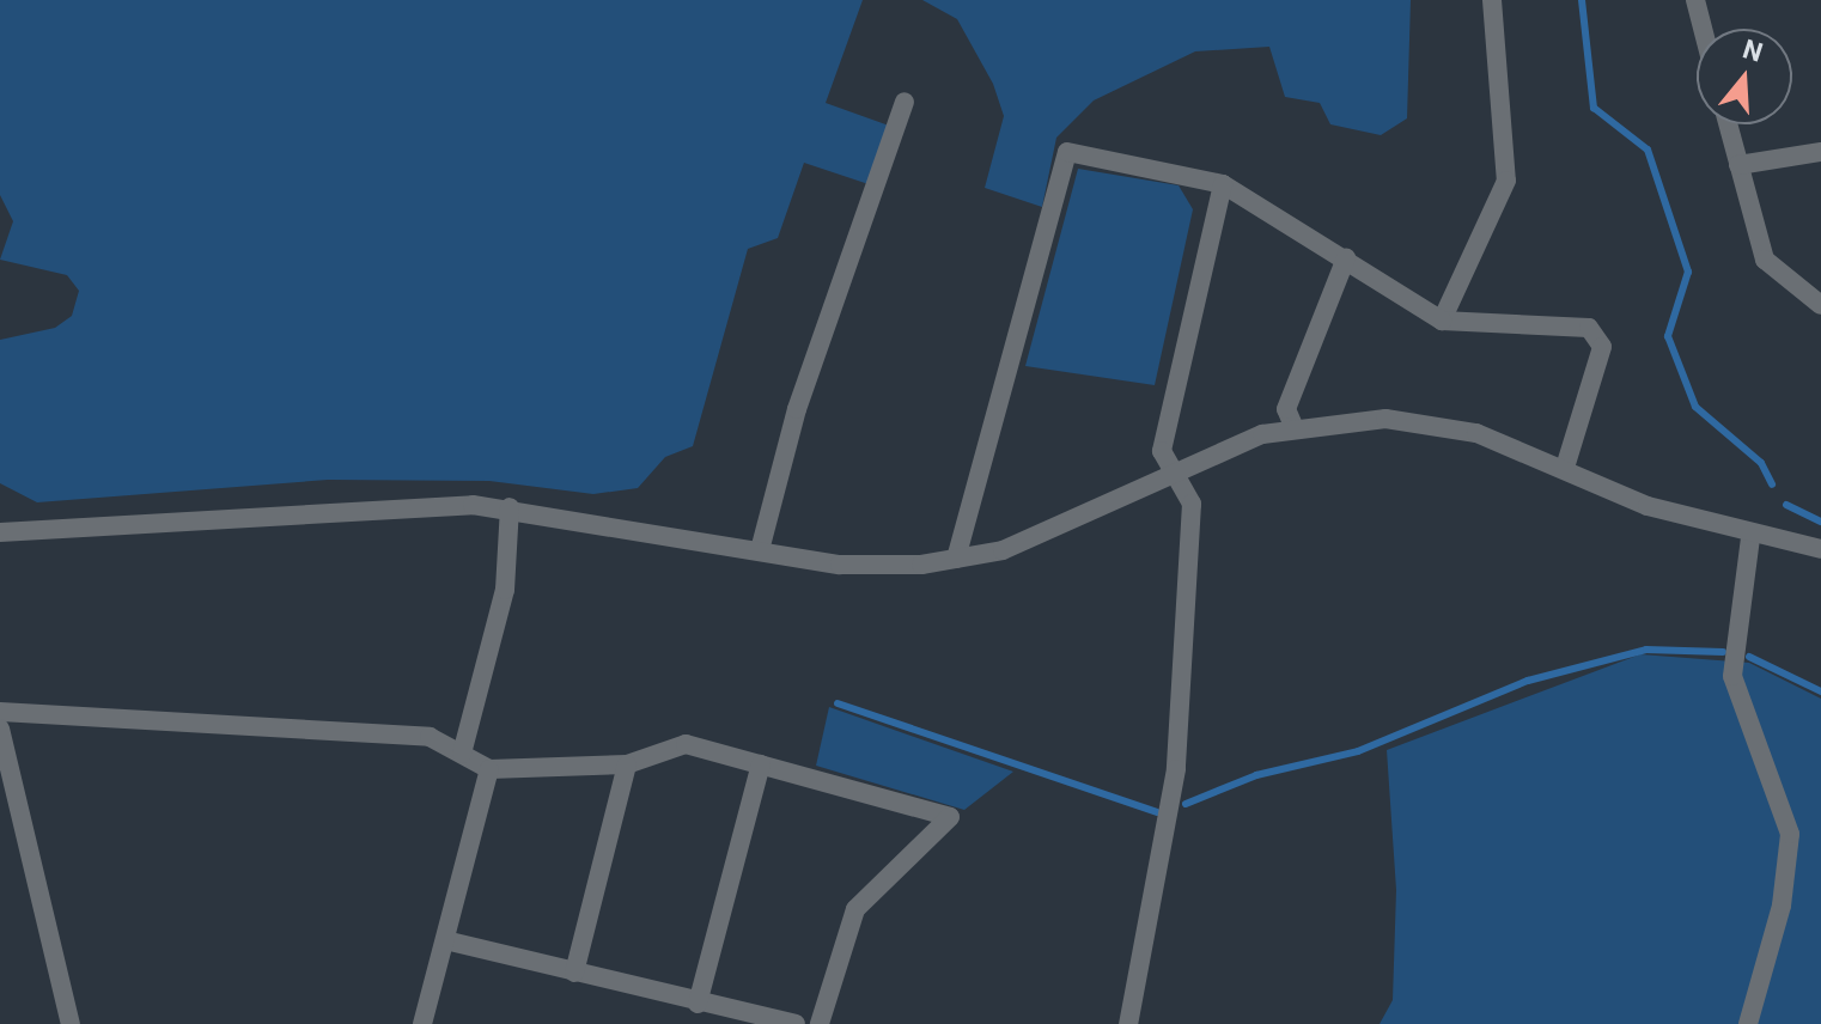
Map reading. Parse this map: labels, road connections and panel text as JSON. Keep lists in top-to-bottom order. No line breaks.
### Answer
{"north":"top"}
